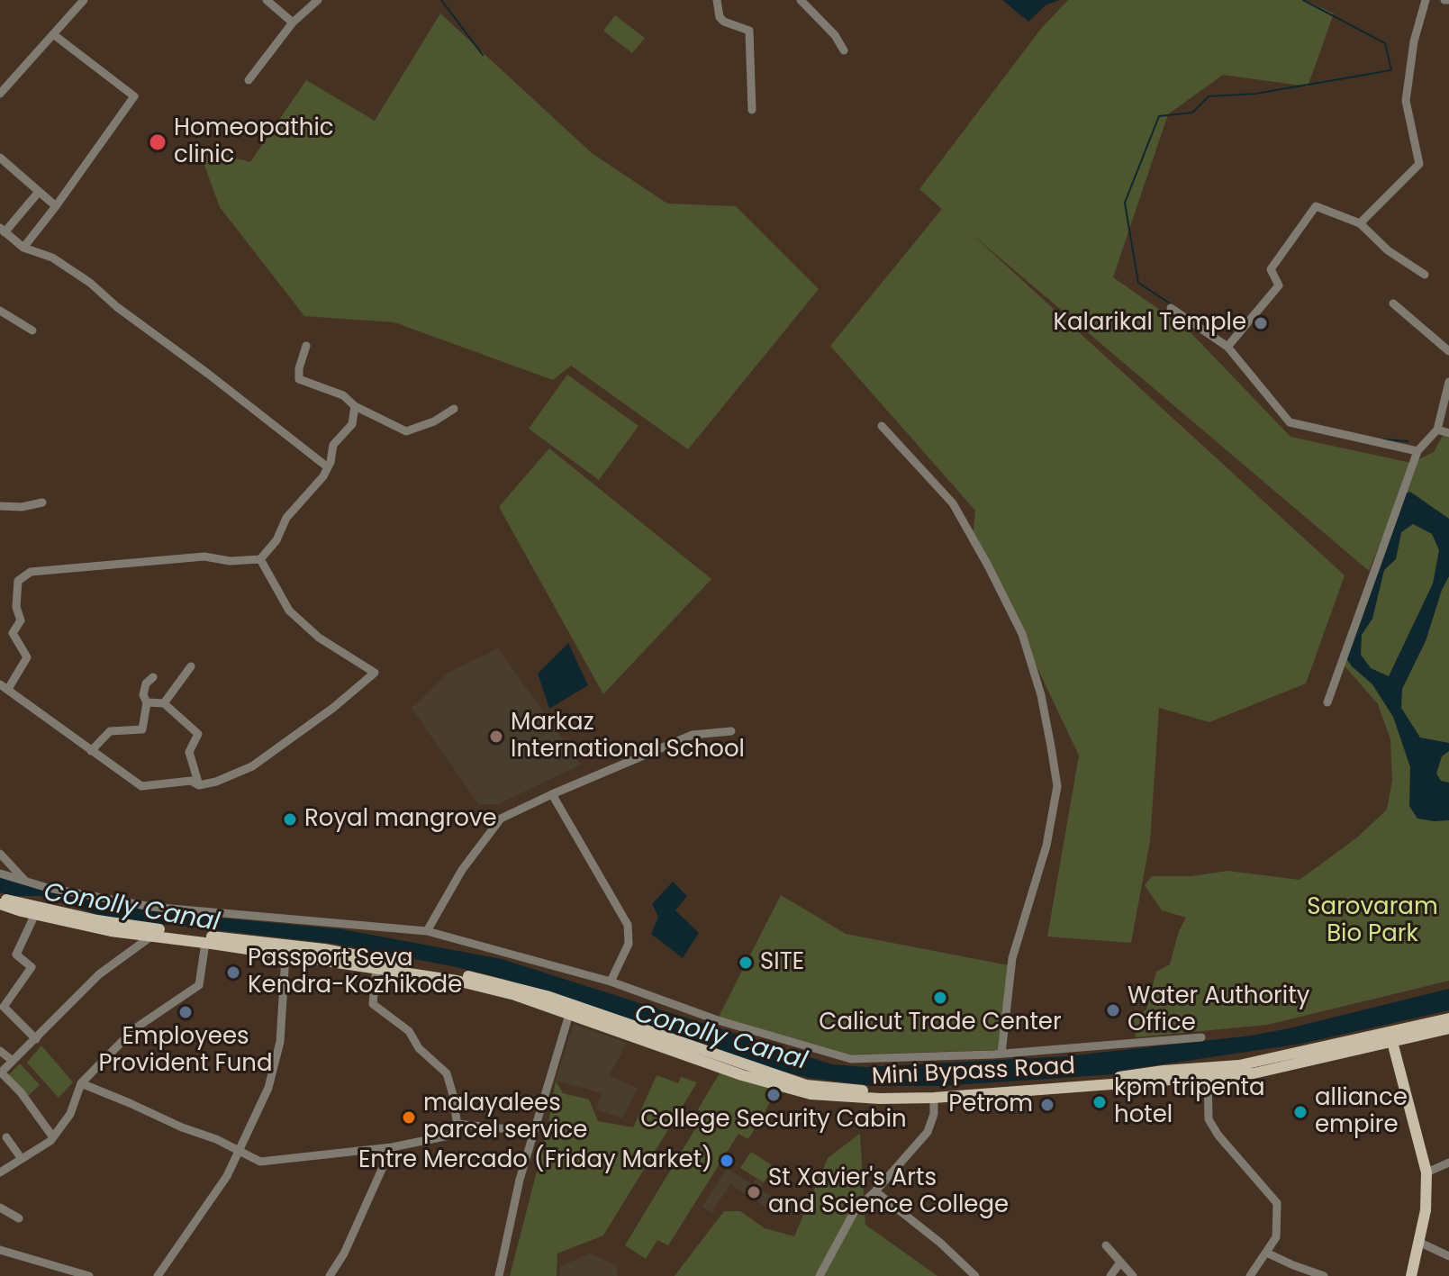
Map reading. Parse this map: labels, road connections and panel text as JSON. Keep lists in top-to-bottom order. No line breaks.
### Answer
{"streets":{"main road":["Mini Bypass Road"]},"water":["Conolly Canal"],"parks":["Sarovaram Bio Park"],"places":["Homeopathic clinic","Kalarikal Temple","Markaz International School","Royal mangrove","SITE","Passport Seva Kendra-Kozhikode","Calicut Trade Center","Water Authority Office","Employees Provident Fund","College Security Cabin","kpm tripenta hotel","Petrom","alliance empire","malayalees parcel service","Entre Mercado (Friday Market)","St Xavier's Arts and Science College"]}
